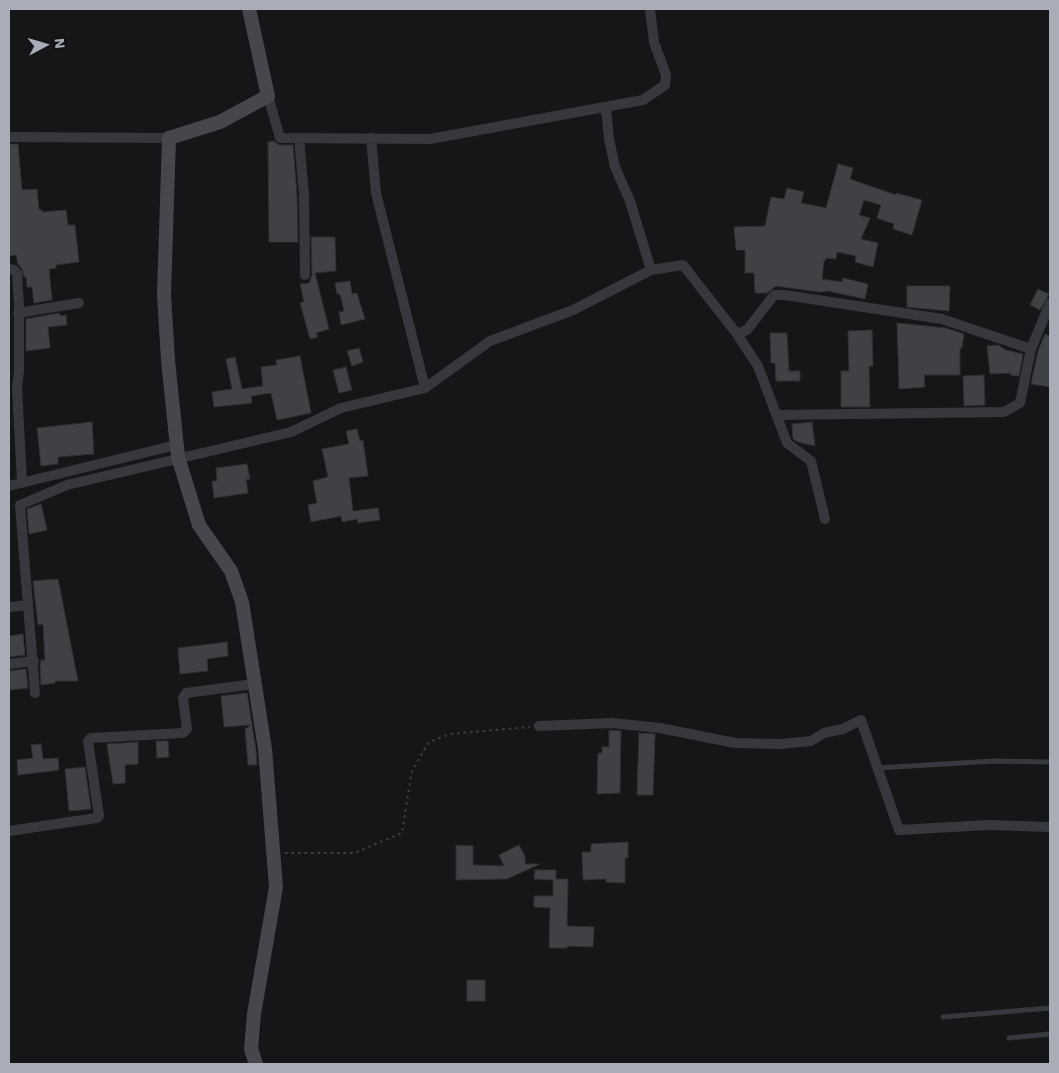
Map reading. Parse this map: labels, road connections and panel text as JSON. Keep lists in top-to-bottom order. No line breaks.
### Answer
{"north":"right"}
